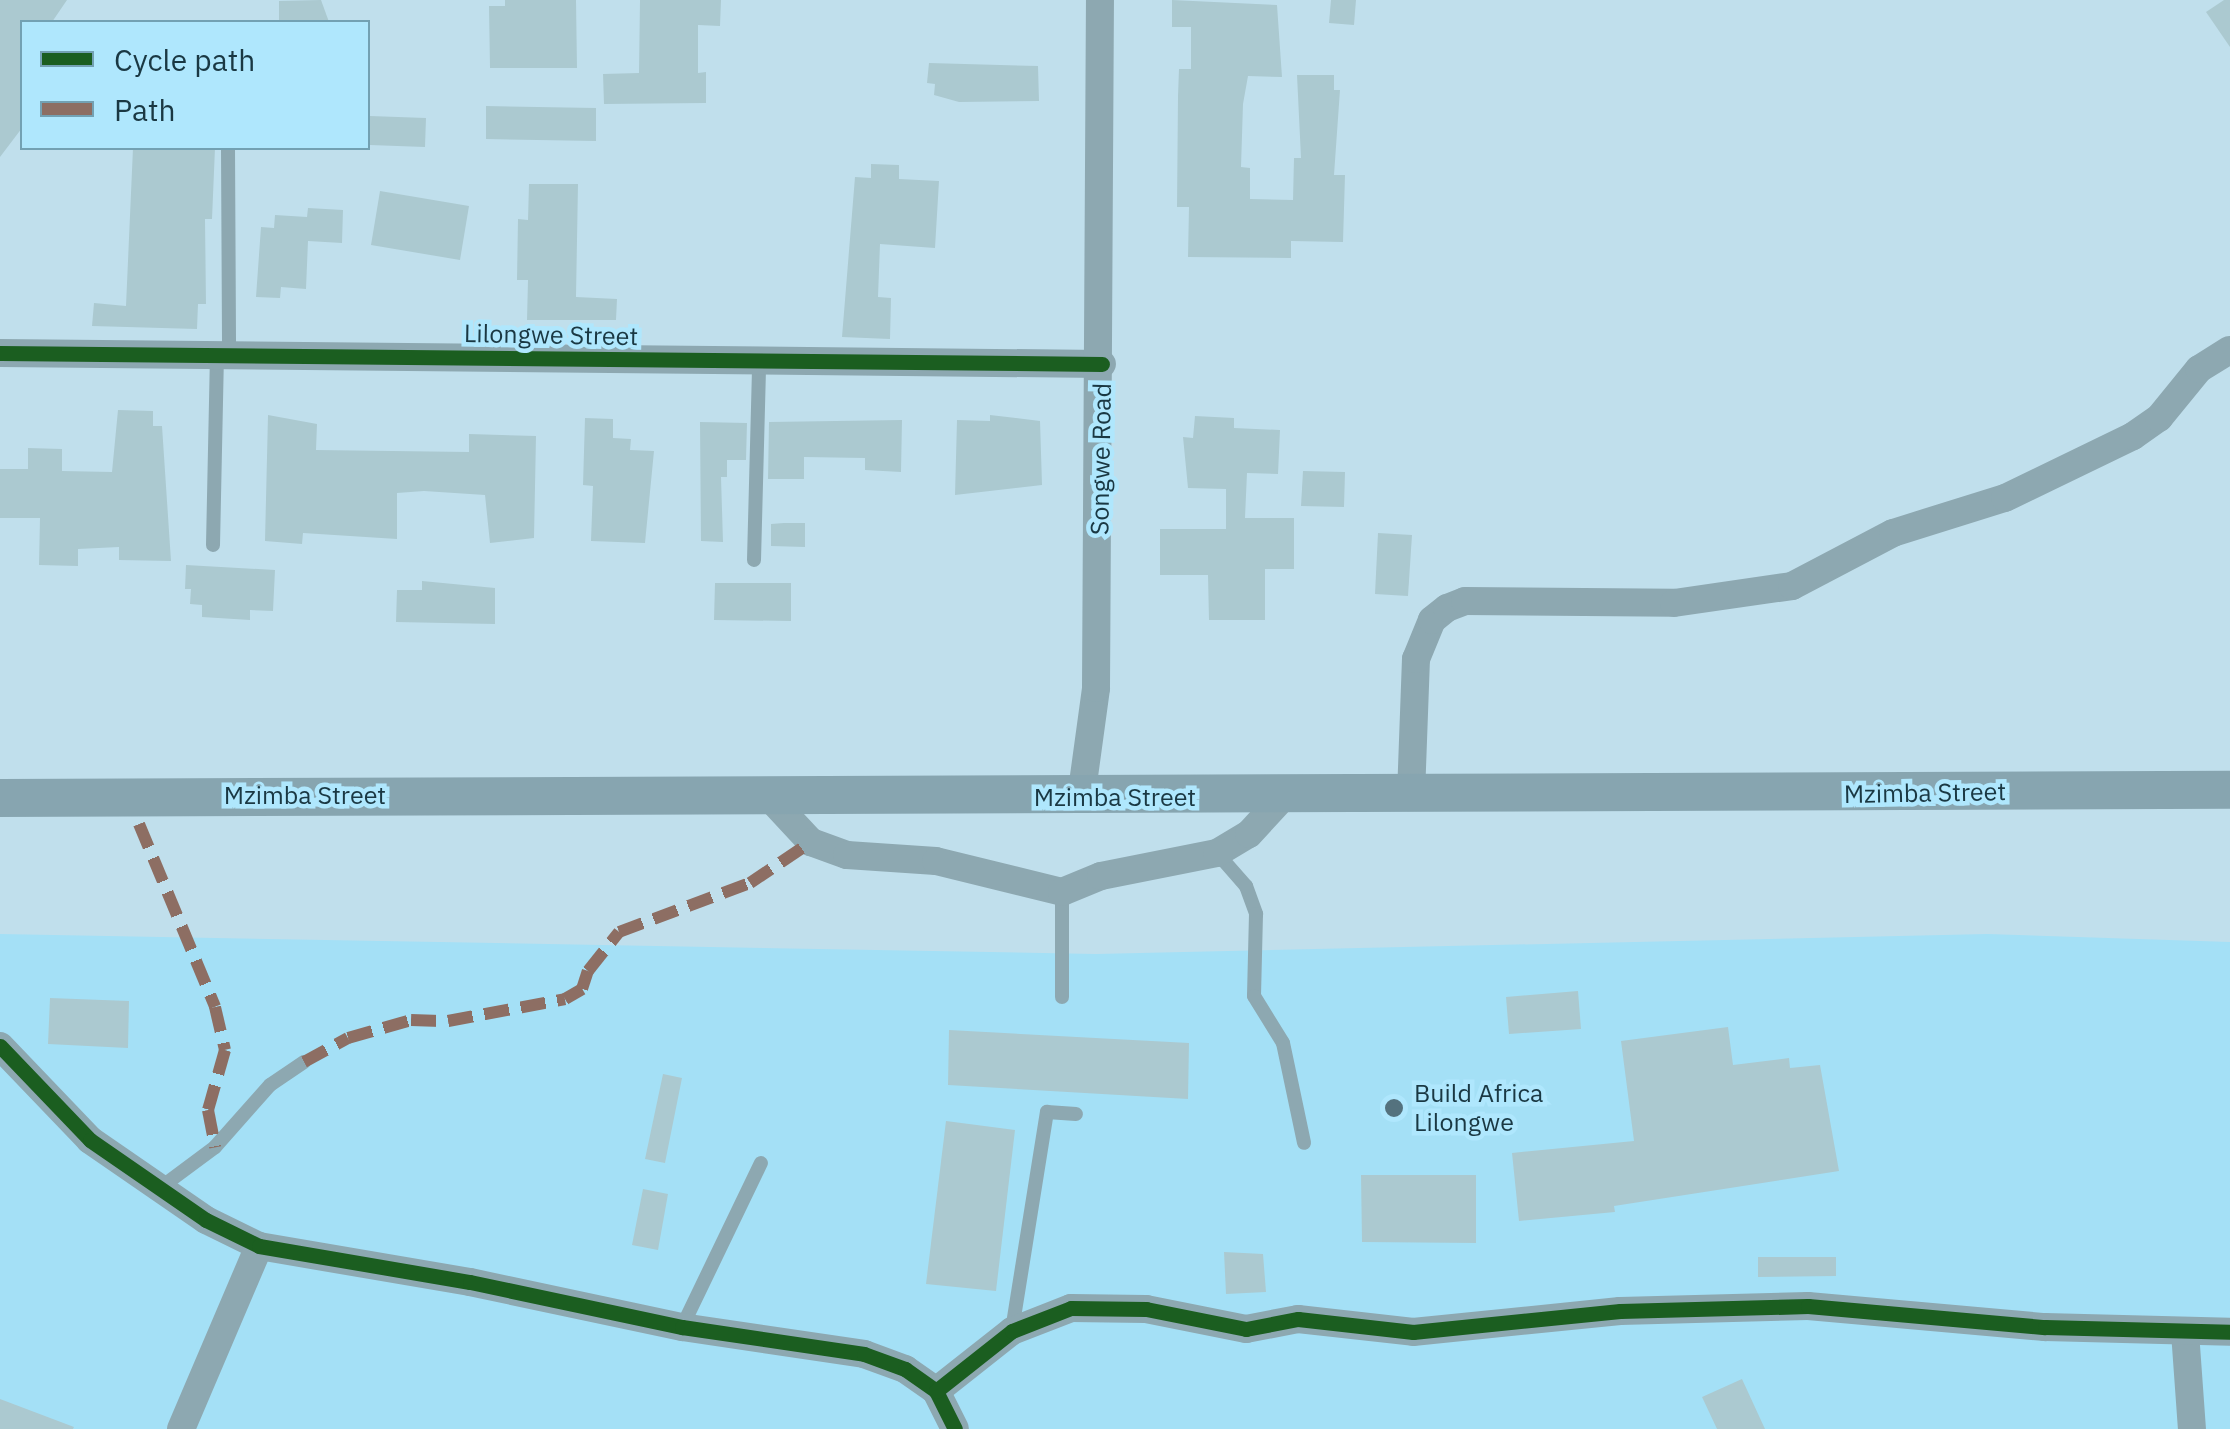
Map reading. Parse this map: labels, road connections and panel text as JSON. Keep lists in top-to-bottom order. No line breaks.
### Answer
{"streets":{"main road":["Mzimba Street"],"street":["Lilongwe Street","Songwe Road"]},"crossings":[["Lilongwe Street","Songwe Road"],["Songwe Road","Mzimba Street"]],"places":["Build Africa Lilongwe"],"legend":["Cycle path","Path"]}
